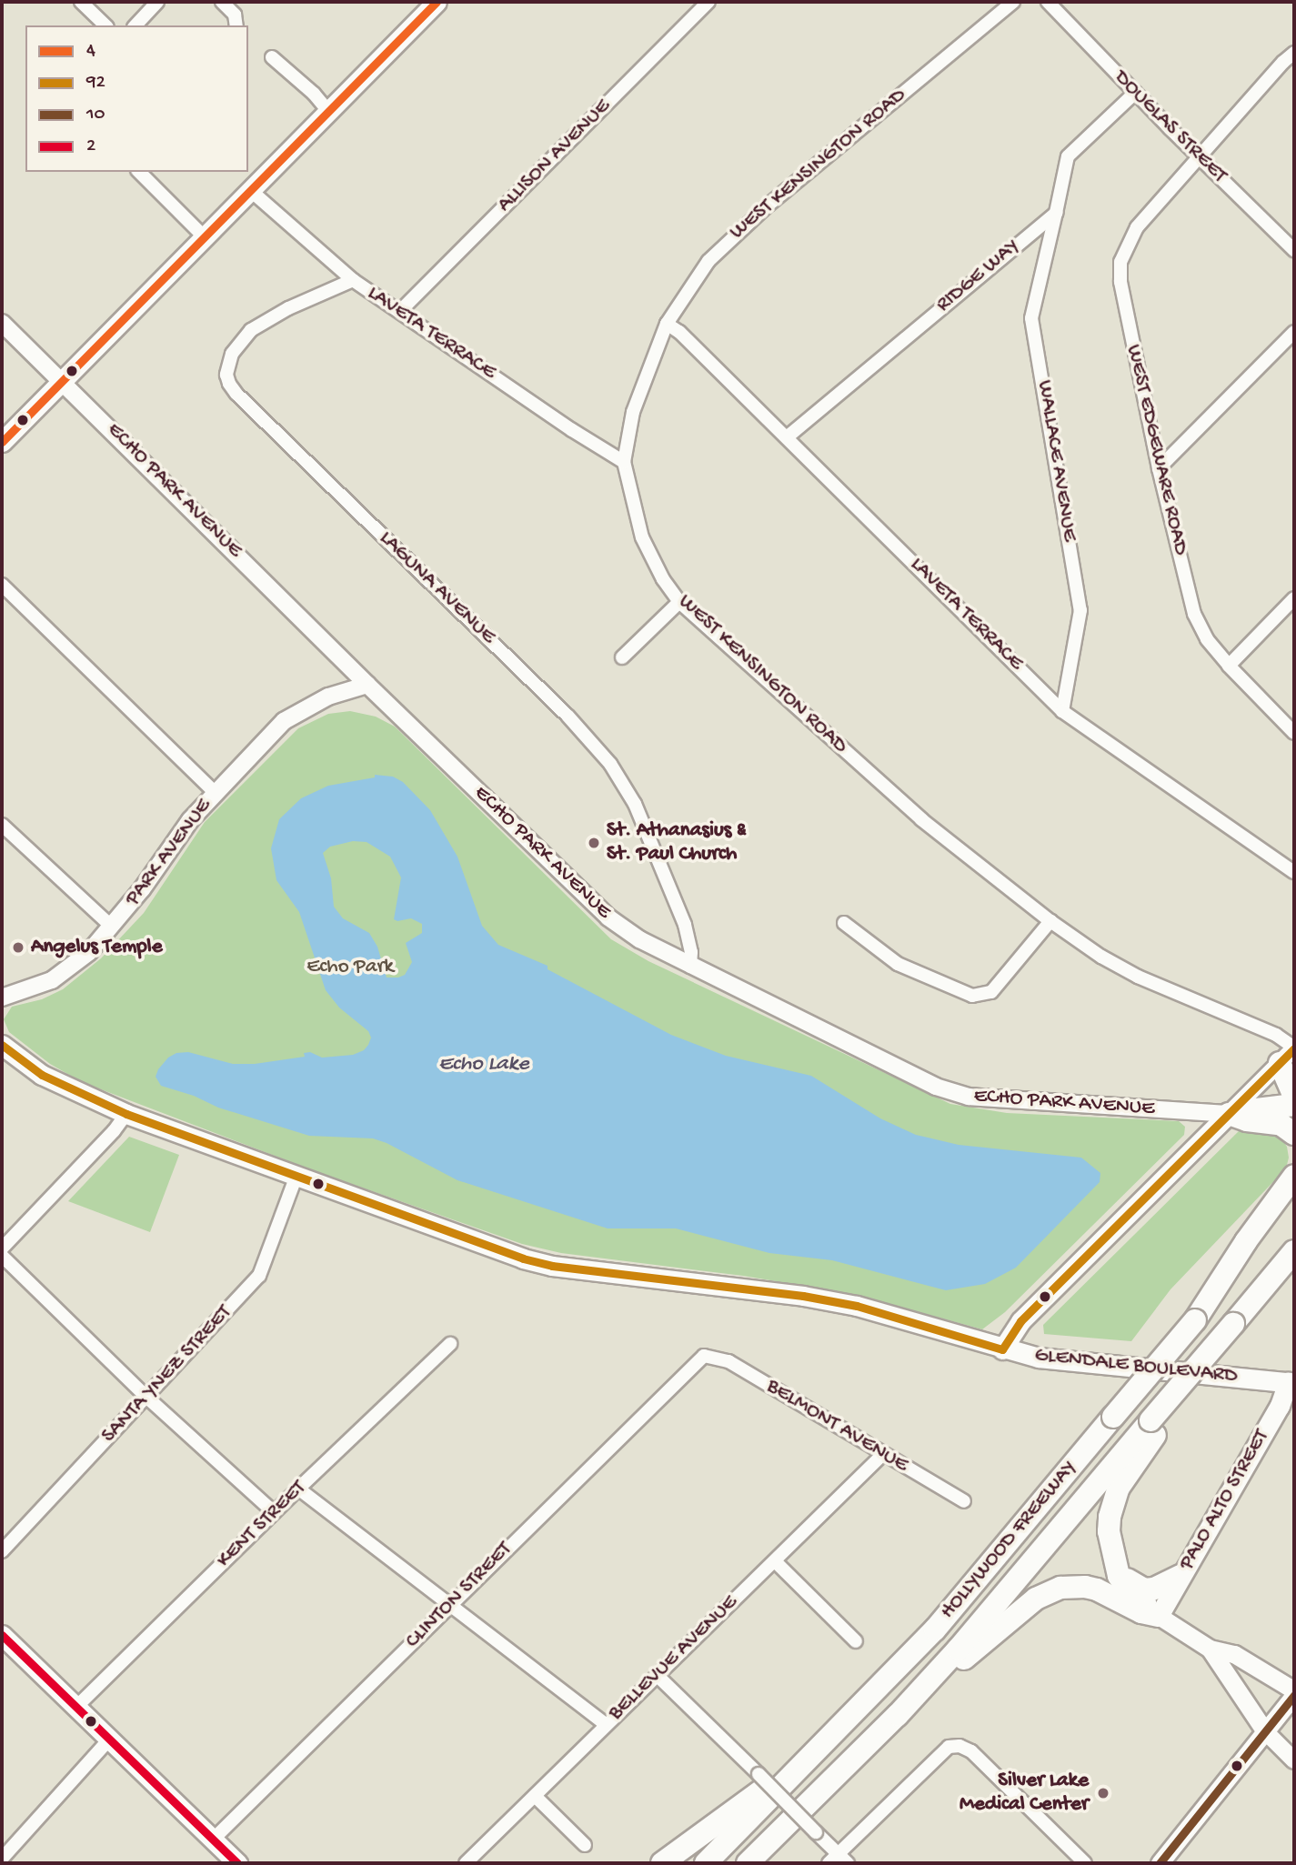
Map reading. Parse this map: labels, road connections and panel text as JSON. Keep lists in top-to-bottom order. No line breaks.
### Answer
{"streets":{"highway":["HOLLYWOOD FREEWAY"],"main road":["GLENDALE BOULEVARD","PALO ALTO STREET"],"street":["DOUGLAS STREET","ALLISON AVENUE","WEST KENSINGTON ROAD","RIDGE WAY","LAVETA TERRACE","WEST EDGEWARE ROAD","WALLACE AVENUE","ECHO PARK AVENUE","LAGUNA AVENUE","PARK AVENUE","SANTA YNEZ STREET","BELMONT AVENUE","KENT STREET","CLINTON STREET","BELLEVUE AVENUE"]},"crossings":[["DOUGLAS STREET","WEST EDGEWARE ROAD"],["ALLISON AVENUE","LAVETA TERRACE"],["WEST KENSINGTON ROAD","LAVETA TERRACE"],["RIDGE WAY","LAVETA TERRACE"],["RIDGE WAY","WALLACE AVENUE"],["LAVETA TERRACE","WALLACE AVENUE"],["LAVETA TERRACE","LAGUNA AVENUE"],["ECHO PARK AVENUE","LAGUNA AVENUE"],["ECHO PARK AVENUE","PARK AVENUE"],["GLENDALE BOULEVARD","SANTA YNEZ STREET"],["GLENDALE BOULEVARD","PALO ALTO STREET"],["BELMONT AVENUE","CLINTON STREET"],["BELMONT AVENUE","BELLEVUE AVENUE"]],"water":["Echo Lake"],"parks":["Echo Park"],"places":["St. Athanasius & St. Paul Church","Angelus Temple","Silver Lake Medical Center"],"lines":["transit line 4","transit line 92","transit line 2","transit line 10"],"legend":["4","92","10","2"]}
